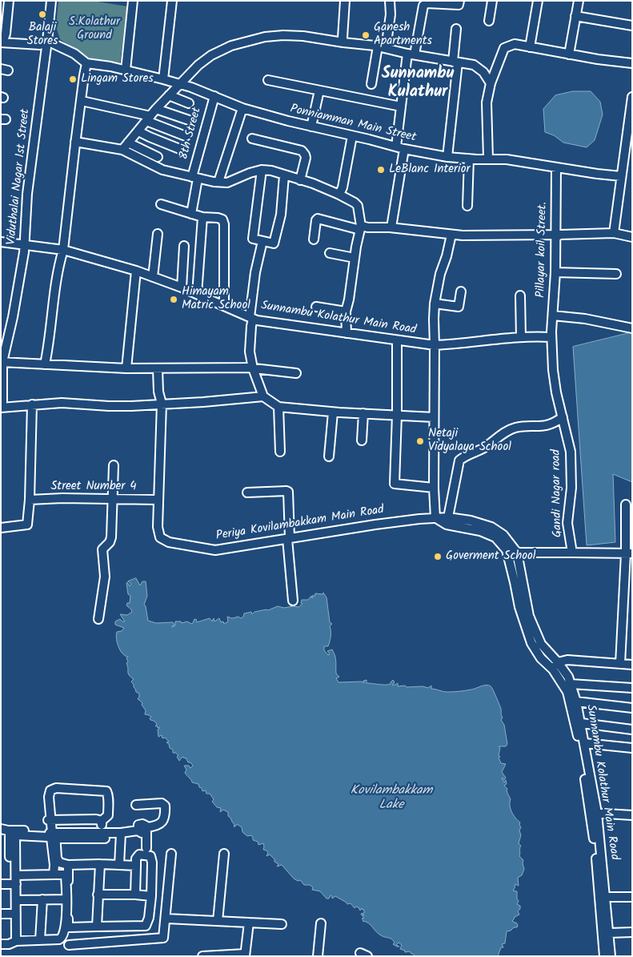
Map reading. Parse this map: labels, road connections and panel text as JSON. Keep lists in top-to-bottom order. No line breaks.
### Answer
{"streets":{"street":["Ponniamman Main Street","8th Street","Viduthalai Nagar 1st Street","Pillayar koil Street.","Sunnambu Kolathur Main Road","Street Number 4","Gandi Nagar road","Periya Kovilambakkam Main Road"]},"crossings":[["Ponniamman Main Street","8th Street"],["Ponniamman Main Street","Pillayar koil Street."],["Viduthalai Nagar 1st Street","Sunnambu Kolathur Main Road"],["Pillayar koil Street.","Sunnambu Kolathur Main Road"],["Pillayar koil Street.","Gandi Nagar road"],["Sunnambu Kolathur Main Road","Gandi Nagar road"],["Sunnambu Kolathur Main Road","Periya Kovilambakkam Main Road"],["Street Number 4","Periya Kovilambakkam Main Road"]],"districts":["Sunnambu Kulathur"],"water":["Kovilambakkam Lake"],"parks":["S.Kolathur Ground"],"places":["Balaji Stores","Ganesh Apartments","Lingam Stores","LeBlanc Interior","Himayam Matric School","Netaji Vidyalaya School","Goverment School"]}
